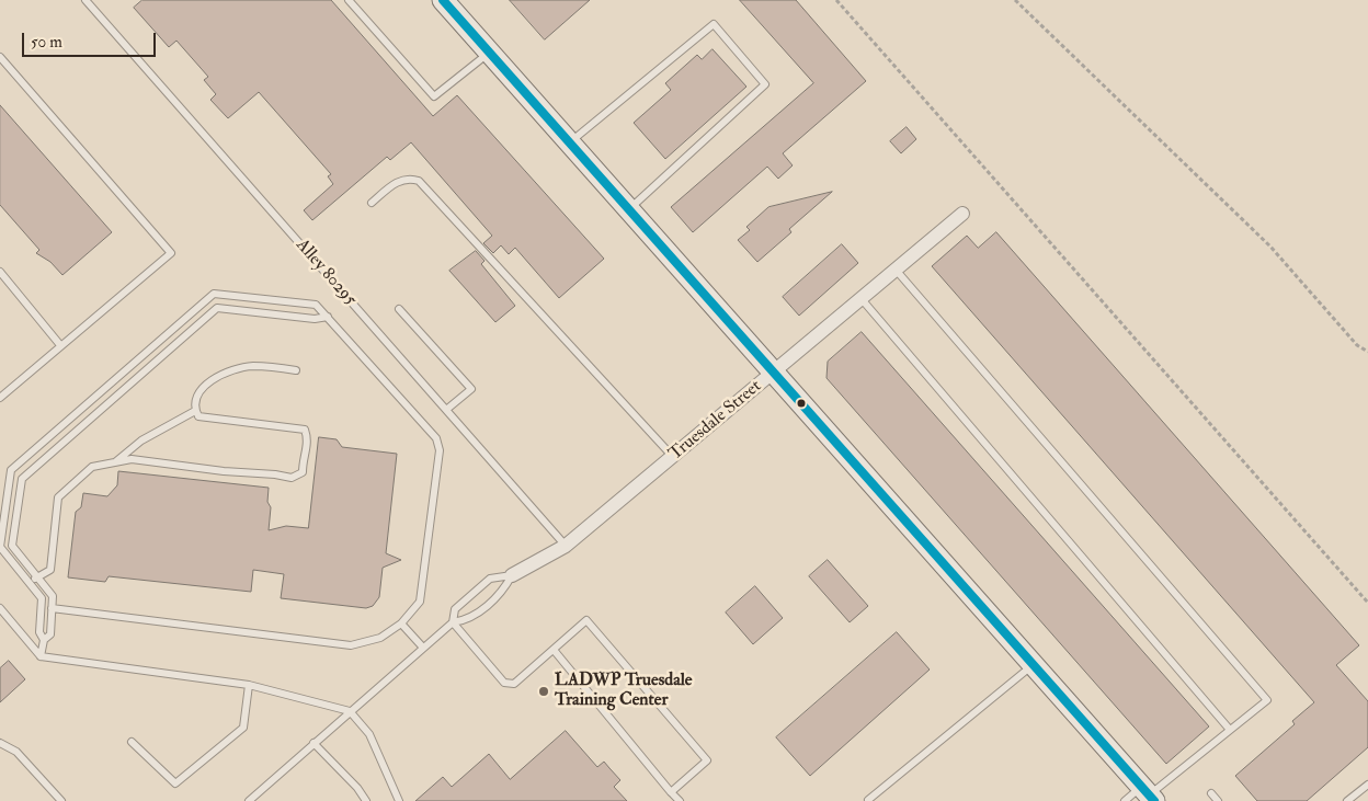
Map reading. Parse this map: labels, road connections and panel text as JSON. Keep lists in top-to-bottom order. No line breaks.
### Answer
{"streets":{"street":["Truesdale Street"],"lane":["Alley 80295"]},"crossings":[["Alley 80295","Truesdale Street"]],"places":["LADWP Truesdale Training Center"],"scale_bar":"50 m"}
